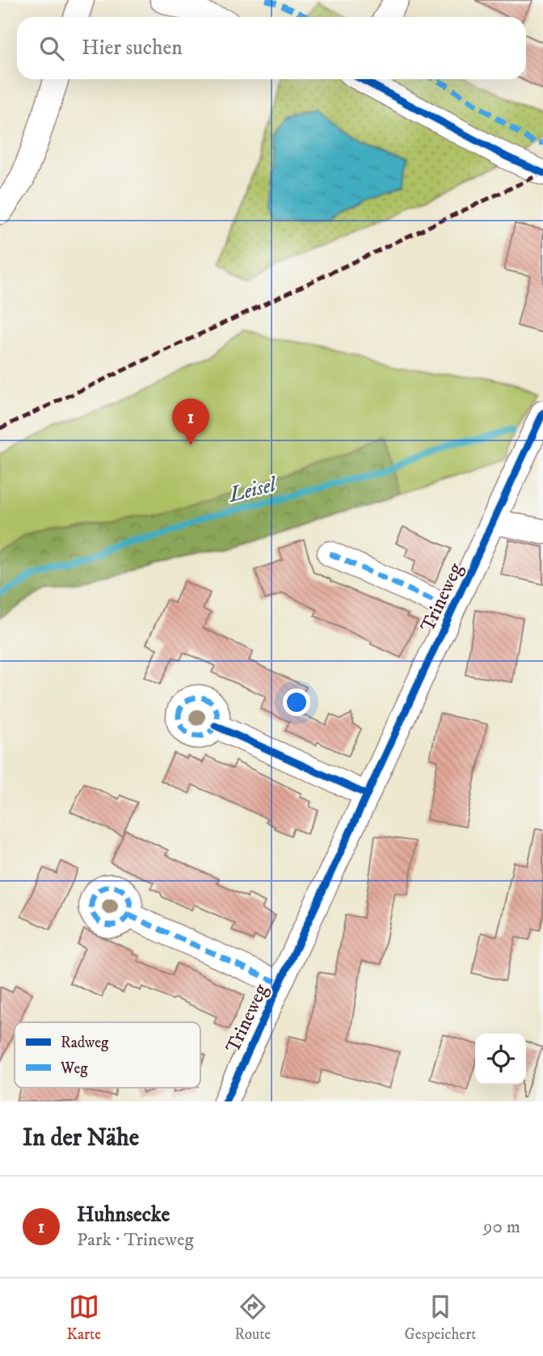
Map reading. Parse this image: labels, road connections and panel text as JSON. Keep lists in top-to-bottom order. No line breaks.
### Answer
{"streets":{"street":["Trineweg"]},"water":["Leisel"],"legend":["Radweg","Weg"],"page":{"search":"Hier suchen","pins":"1","heading":"In der Nähe","list":[{"mark":"1","name":"Huhnsecke","note":"Park · Trineweg","value":"90 m"}],"nav":["Karte","Route","Gespeichert"]}}
